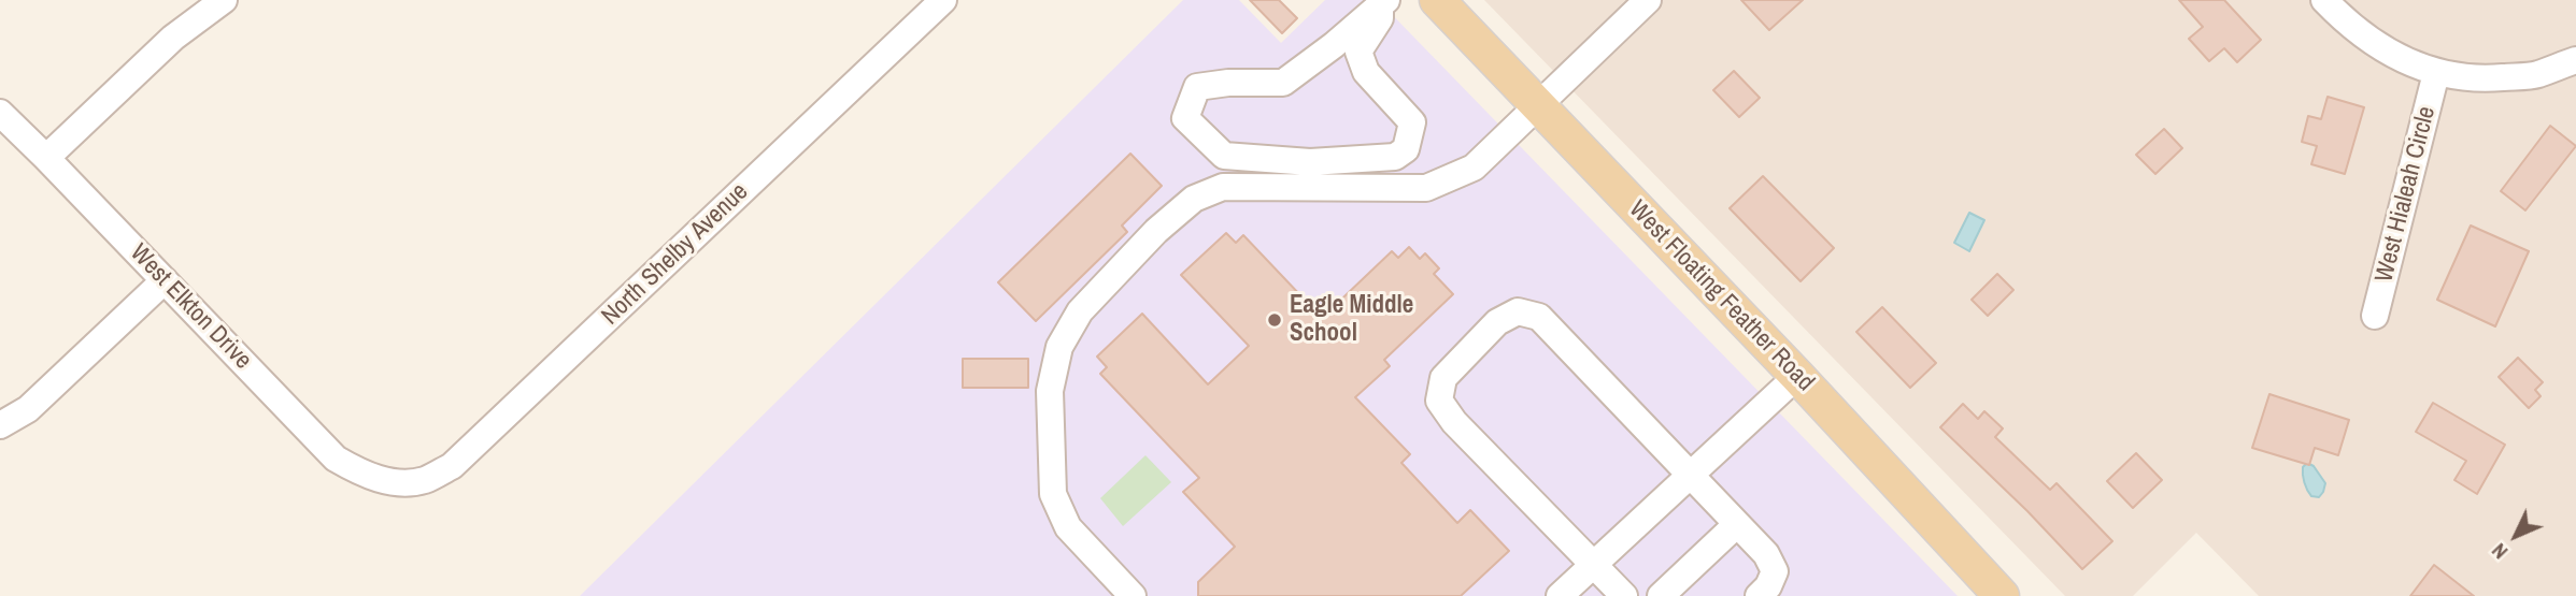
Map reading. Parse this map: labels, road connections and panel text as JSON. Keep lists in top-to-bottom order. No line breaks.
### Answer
{"streets":{"main road":["West Floating Feather Road"],"street":["West Hialeah Circle","North Shelby Avenue","West Elkton Drive"]},"crossings":[["North Shelby Avenue","West Elkton Drive"]],"places":["Eagle Middle School"],"north":"bottom left"}
